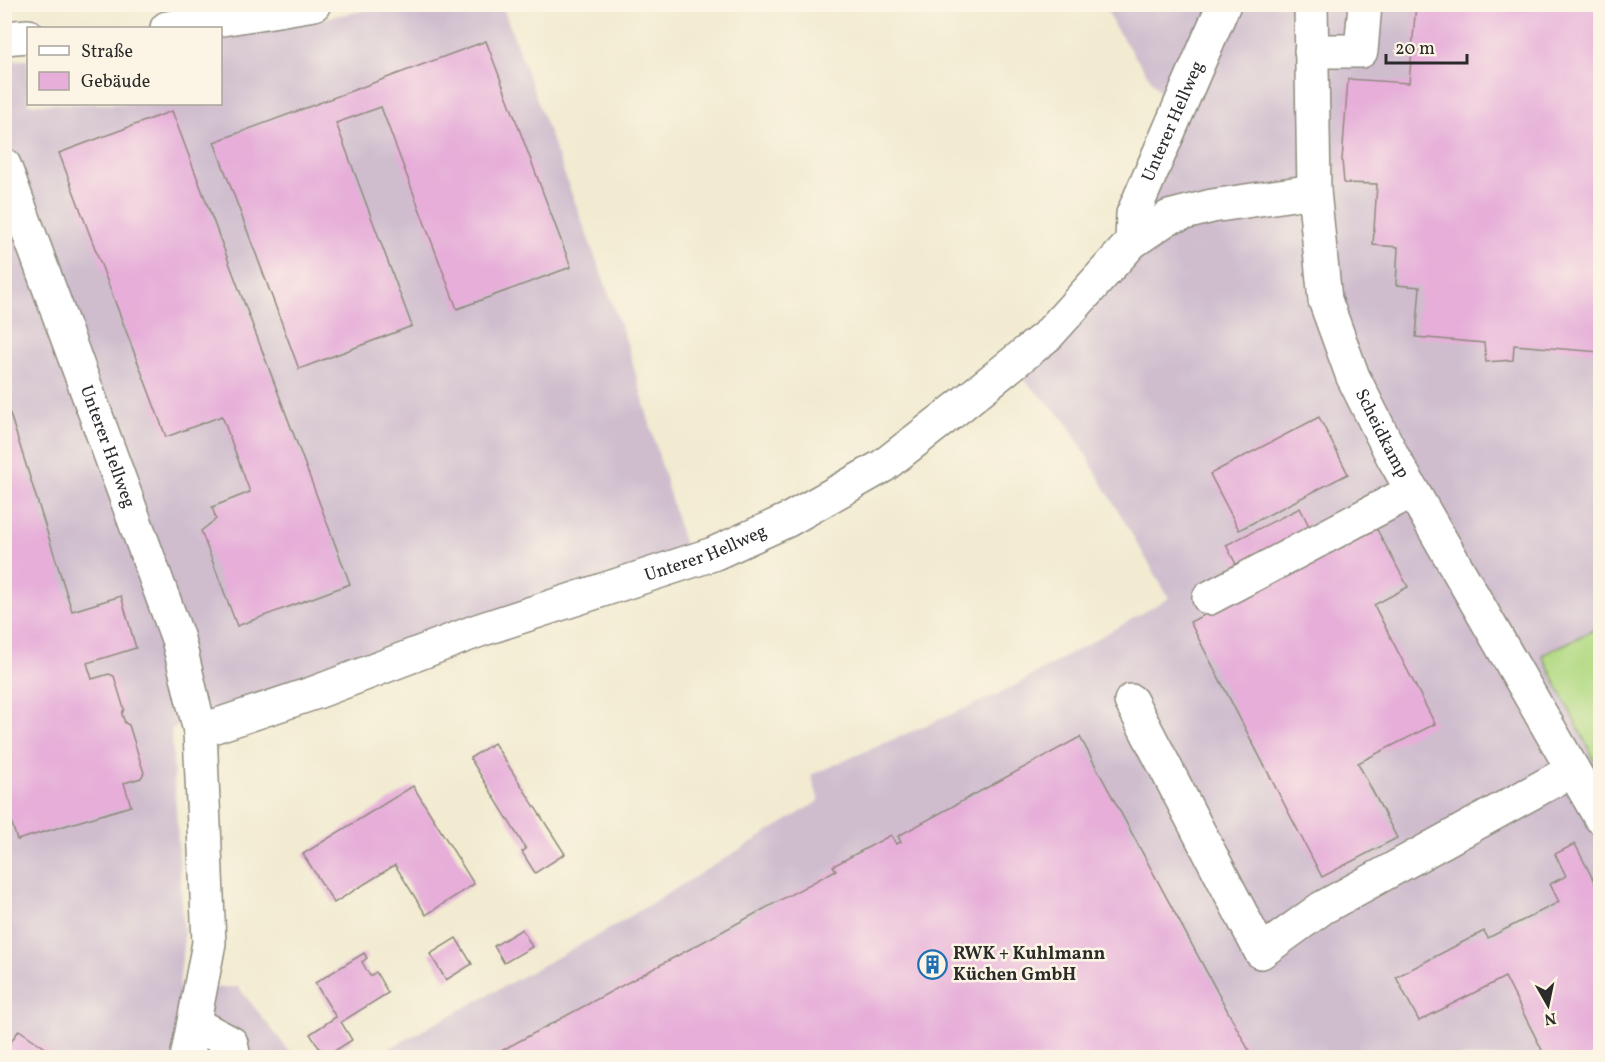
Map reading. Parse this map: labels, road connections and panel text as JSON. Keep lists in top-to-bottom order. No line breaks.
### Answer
{"streets":{"street":["Unterer Hellweg","Scheidkamp"]},"crossings":[["Unterer Hellweg","Scheidkamp"]],"places":{"building":["RWK + Kuhlmann Küchen GmbH"]},"legend":["Straße","Gebäude"],"scale_bar":"20 m","north":"bottom"}
